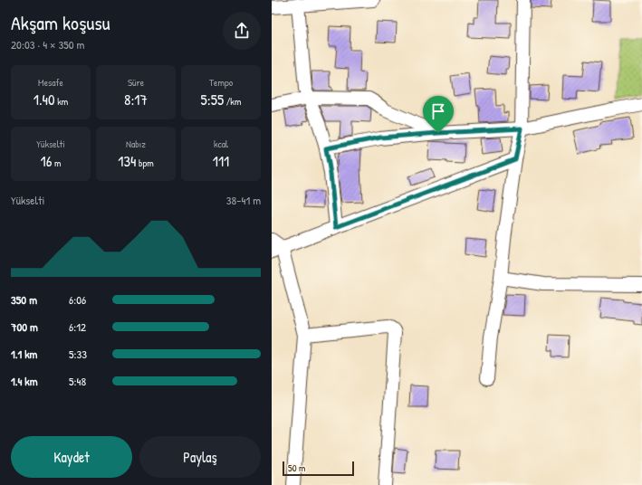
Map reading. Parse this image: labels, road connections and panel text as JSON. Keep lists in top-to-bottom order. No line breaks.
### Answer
{"scale_bar":"50 m","page":{"heading":["Akşam koşusu","20:03 · 4 × 350 m"],"stats":[["Mesafe","1.40 km"],["Süre","8:17"],["Tempo","5:55 /km"],["Yükselti","16 m"],["Nabız","134 bpm"],["kcal","111"]],"chart":["Yükselti","38–41 m"],"list":[{"name":"350 m","note":"6:06"},{"name":"700 m","note":"6:12"},{"name":"1.1 km","note":"5:33"},{"name":"1.4 km","note":"5:48"}],"buttons":["Kaydet","Paylaş"],"scale":"50 m"}}
